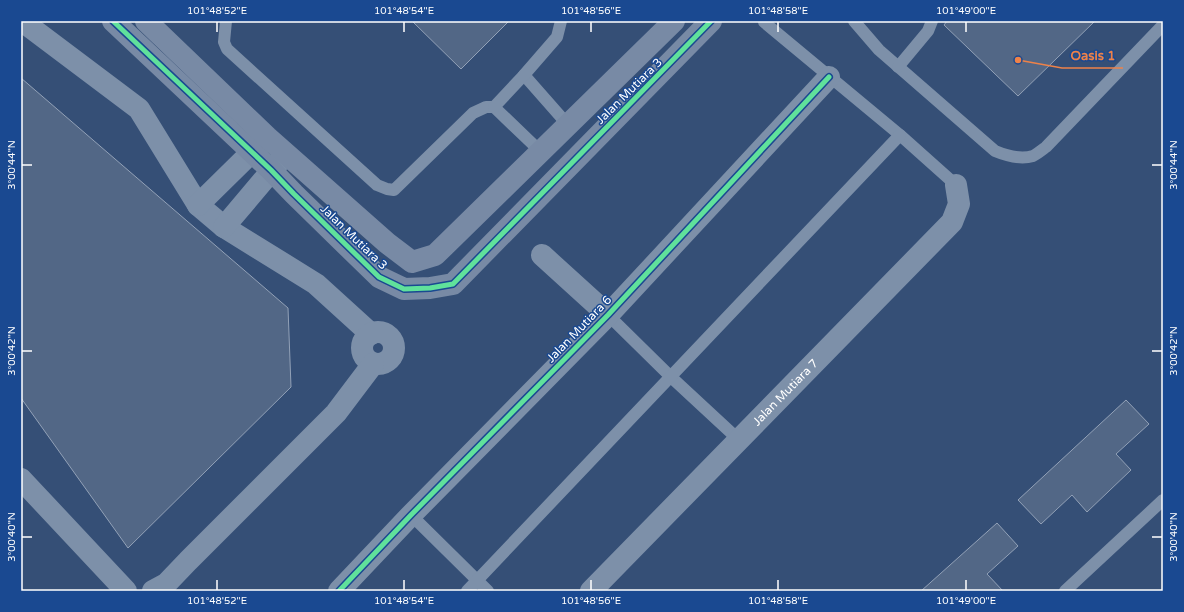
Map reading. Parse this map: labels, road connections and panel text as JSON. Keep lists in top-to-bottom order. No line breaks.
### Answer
{"streets":{"street":["Jalan Mutiara 3","Jalan Mutiara 6","Jalan Mutiara 7"]},"places":["Oasis 1"],"coordinates":["101°48'52\"E","101°48'54\"E","101°48'56\"E","101°48'58\"E","101°49'00\"E","3°00'44\"N","3°00'42\"N","3°00'40\"N"]}
